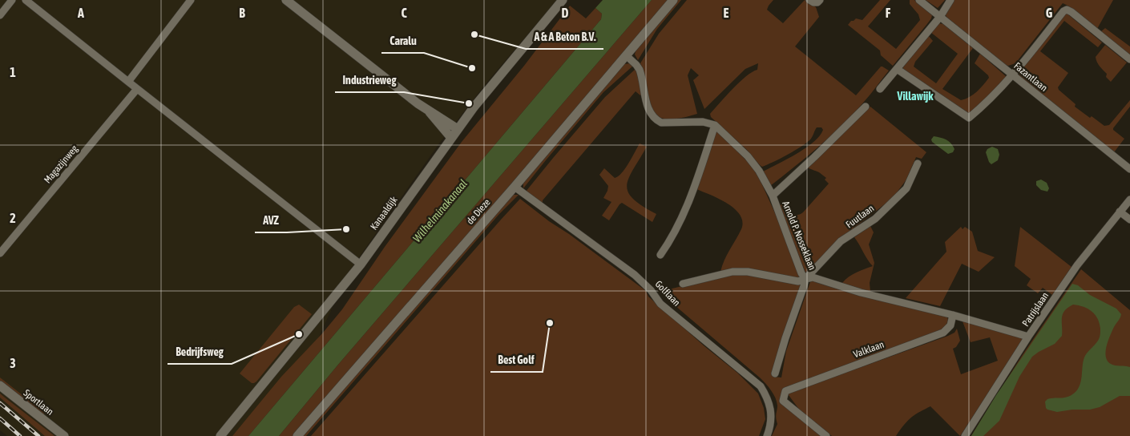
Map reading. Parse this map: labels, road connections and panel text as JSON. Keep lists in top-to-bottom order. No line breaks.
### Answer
{"streets":{"street":["Fazantlaan","Magazijnweg","de Dieze","Kanaaldijk","Fuutlaan","Arnold P. Nosseklaan","Golflaan","Patrijslaan","Valklaan","Sportlaan"]},"crossings":[["de Dieze","Golflaan"],["Fuutlaan","Arnold P. Nosseklaan"],["Arnold P. Nosseklaan","Patrijslaan"],["Arnold P. Nosseklaan","Valklaan"]],"districts":["Villawijk"],"water":["Wilhelminakanaal"],"places":["A & A Beton B.V.","Caralu","Industrieweg","AVZ","Best Golf","Bedrijfsweg"],"grid":{"columns":["A","B","C","D","E","F","G"],"rows":["1","2","3"]}}
